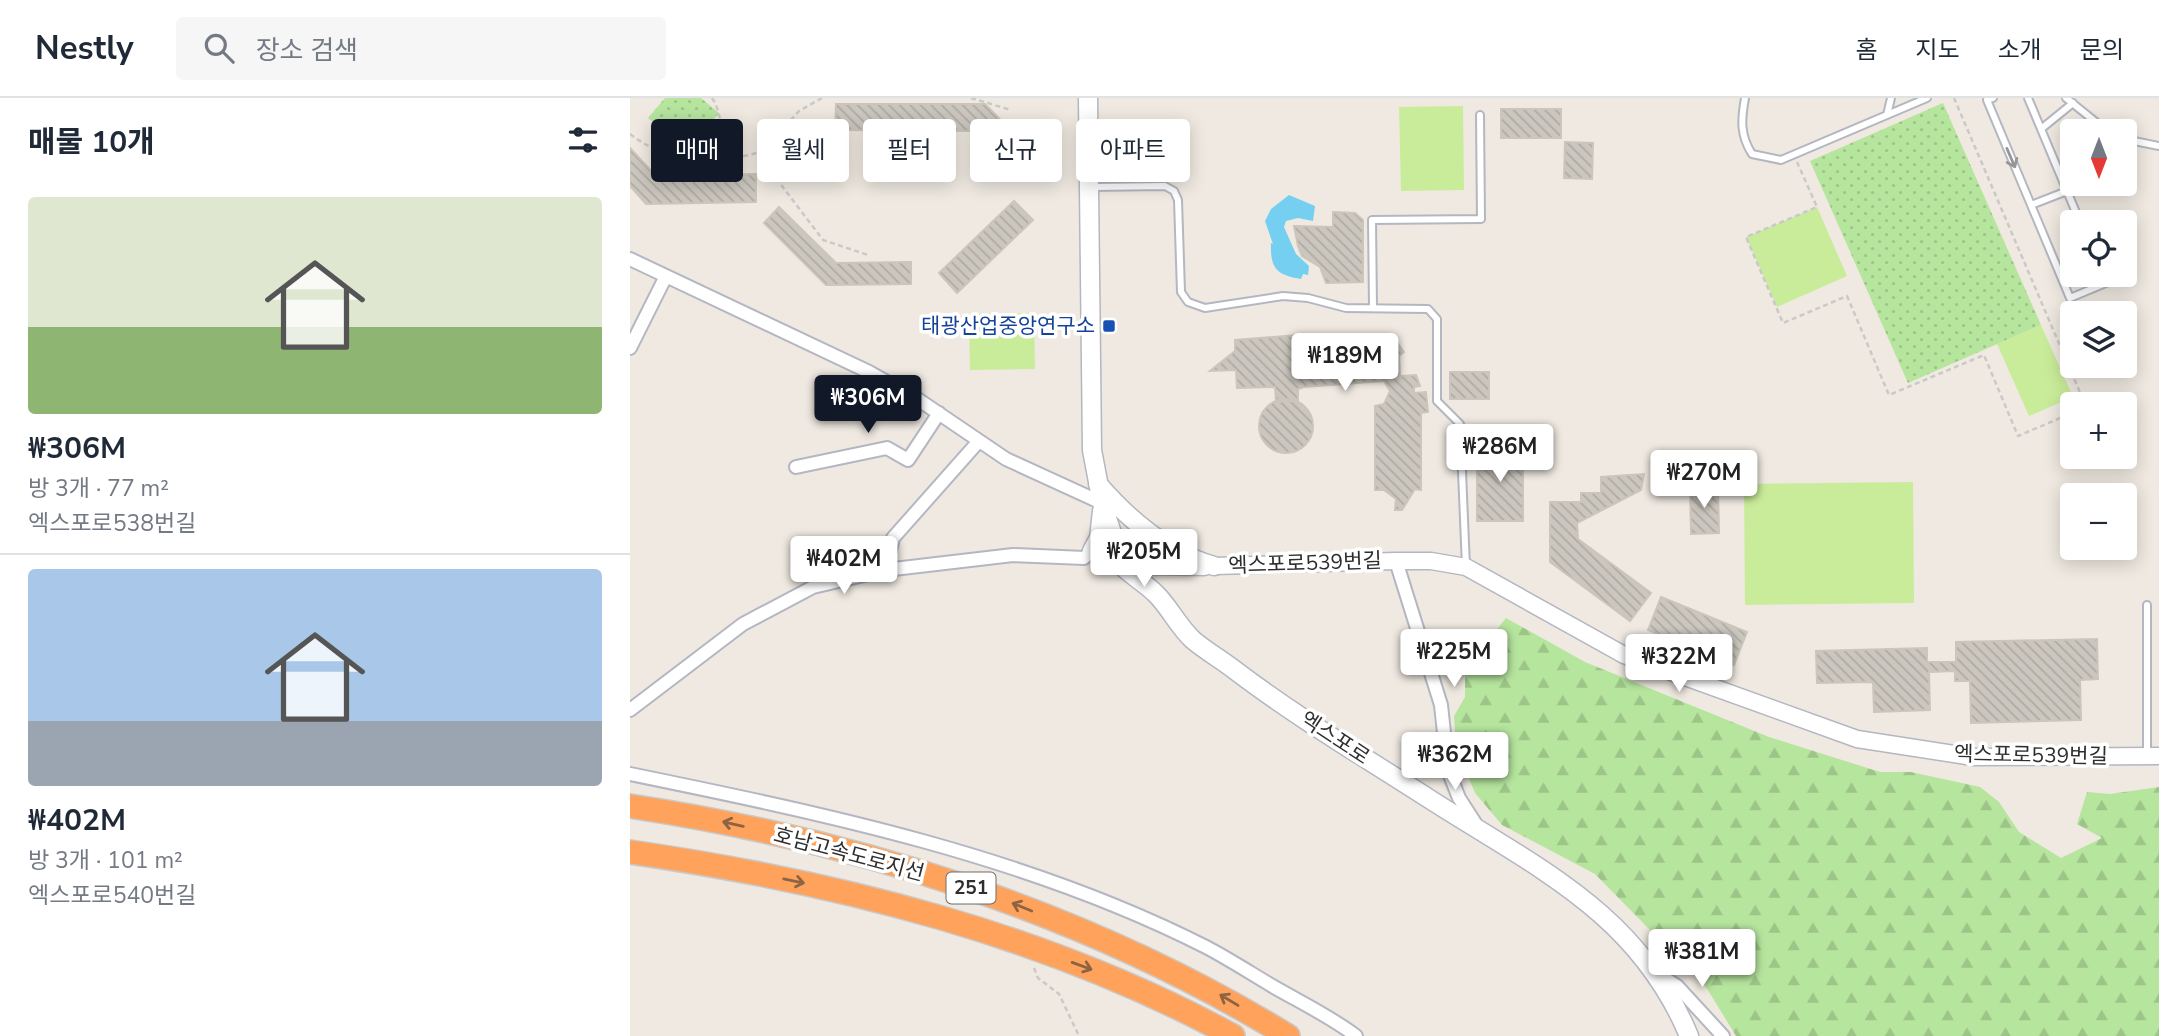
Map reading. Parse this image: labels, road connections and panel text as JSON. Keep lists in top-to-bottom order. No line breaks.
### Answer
{"streets":{"highway":["호남고속도로지선","251"],"main road":["엑스포로"],"street":["엑스포로539번길"]},"crossings":[["엑스포로539번길","엑스포로"]],"places":{"transit":["태광산업중앙연구소"]},"north":"bottom","page":{"header":"Nestly","search":"장소 검색","nav":["홈","지도","소개","문의"],"heading":"매물 10개","map_buttons":["+","−"],"chip":["매매","월세","필터","신규","아파트"],"list":[{"name":"₩306M","note":"방 3개 · 77 m² · 엑스포로538번길"},{"name":"₩402M","note":"방 3개 · 101 m² · 엑스포로540번길"}],"price":["₩189M","₩306M","₩286M","₩270M","₩205M","₩402M","₩225M","₩322M","₩362M","₩381M"]}}
